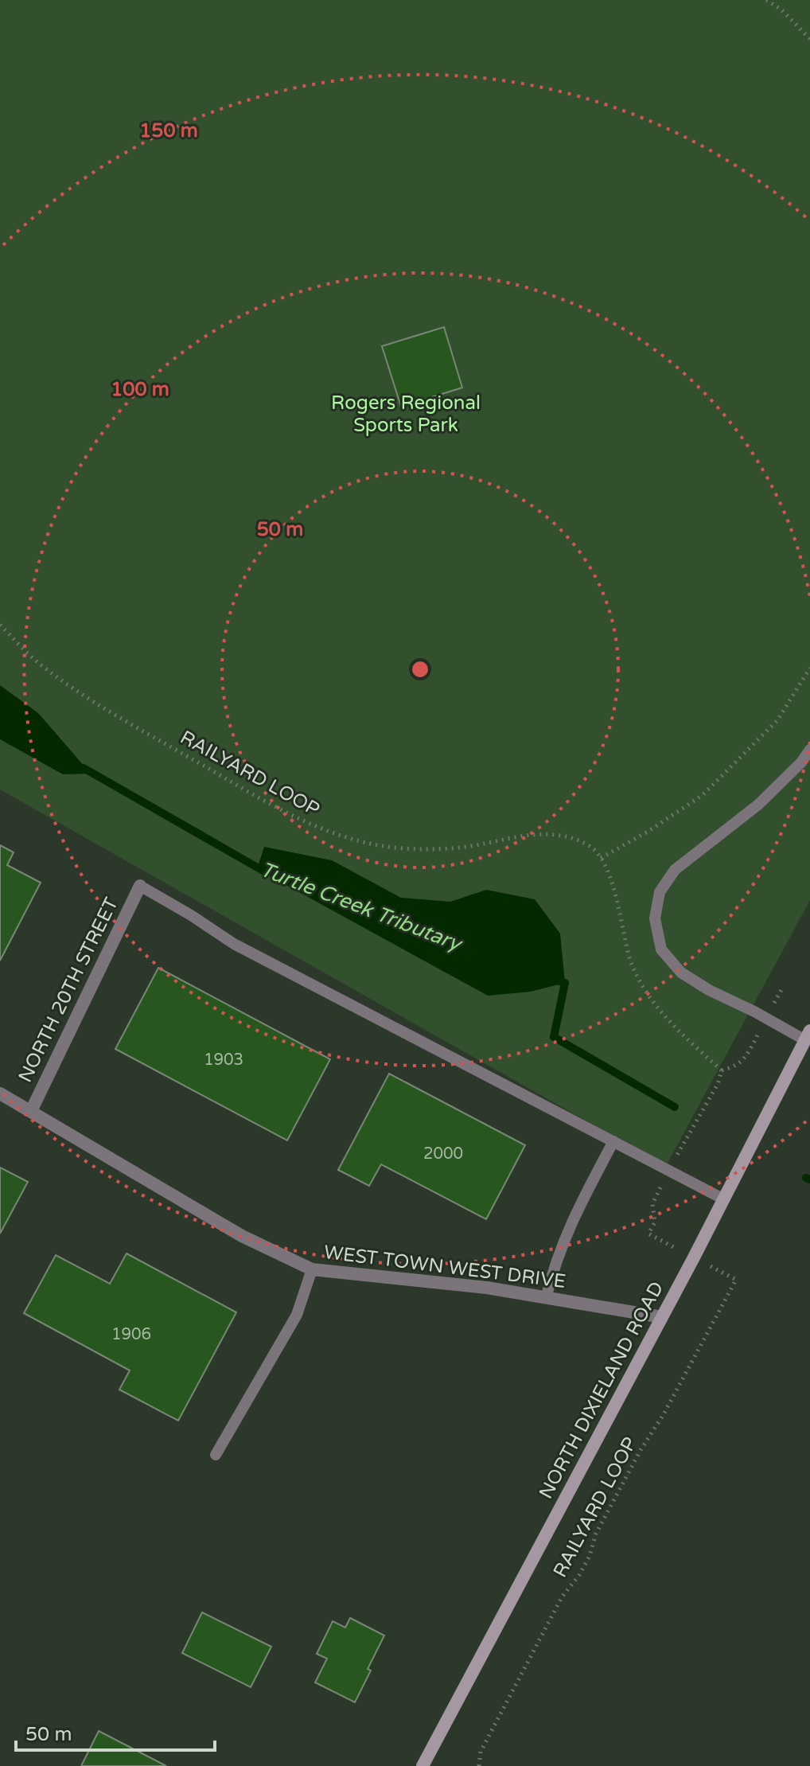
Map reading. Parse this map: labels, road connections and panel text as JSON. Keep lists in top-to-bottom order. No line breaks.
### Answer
{"streets":{"main road":["NORTH DIXIELAND ROAD"],"street":["NORTH 20TH STREET","WEST TOWN WEST DRIVE"],"path":["RAILYARD LOOP"]},"crossings":[["NORTH 20TH STREET","WEST TOWN WEST DRIVE"],["WEST TOWN WEST DRIVE","NORTH DIXIELAND ROAD"]],"water":["Turtle Creek Tributary"],"parks":["Rogers Regional Sports Park"],"house_numbers":["1903","2000","1906"],"scale_bar":"50 m","rings":["150 m","100 m","50 m"]}
